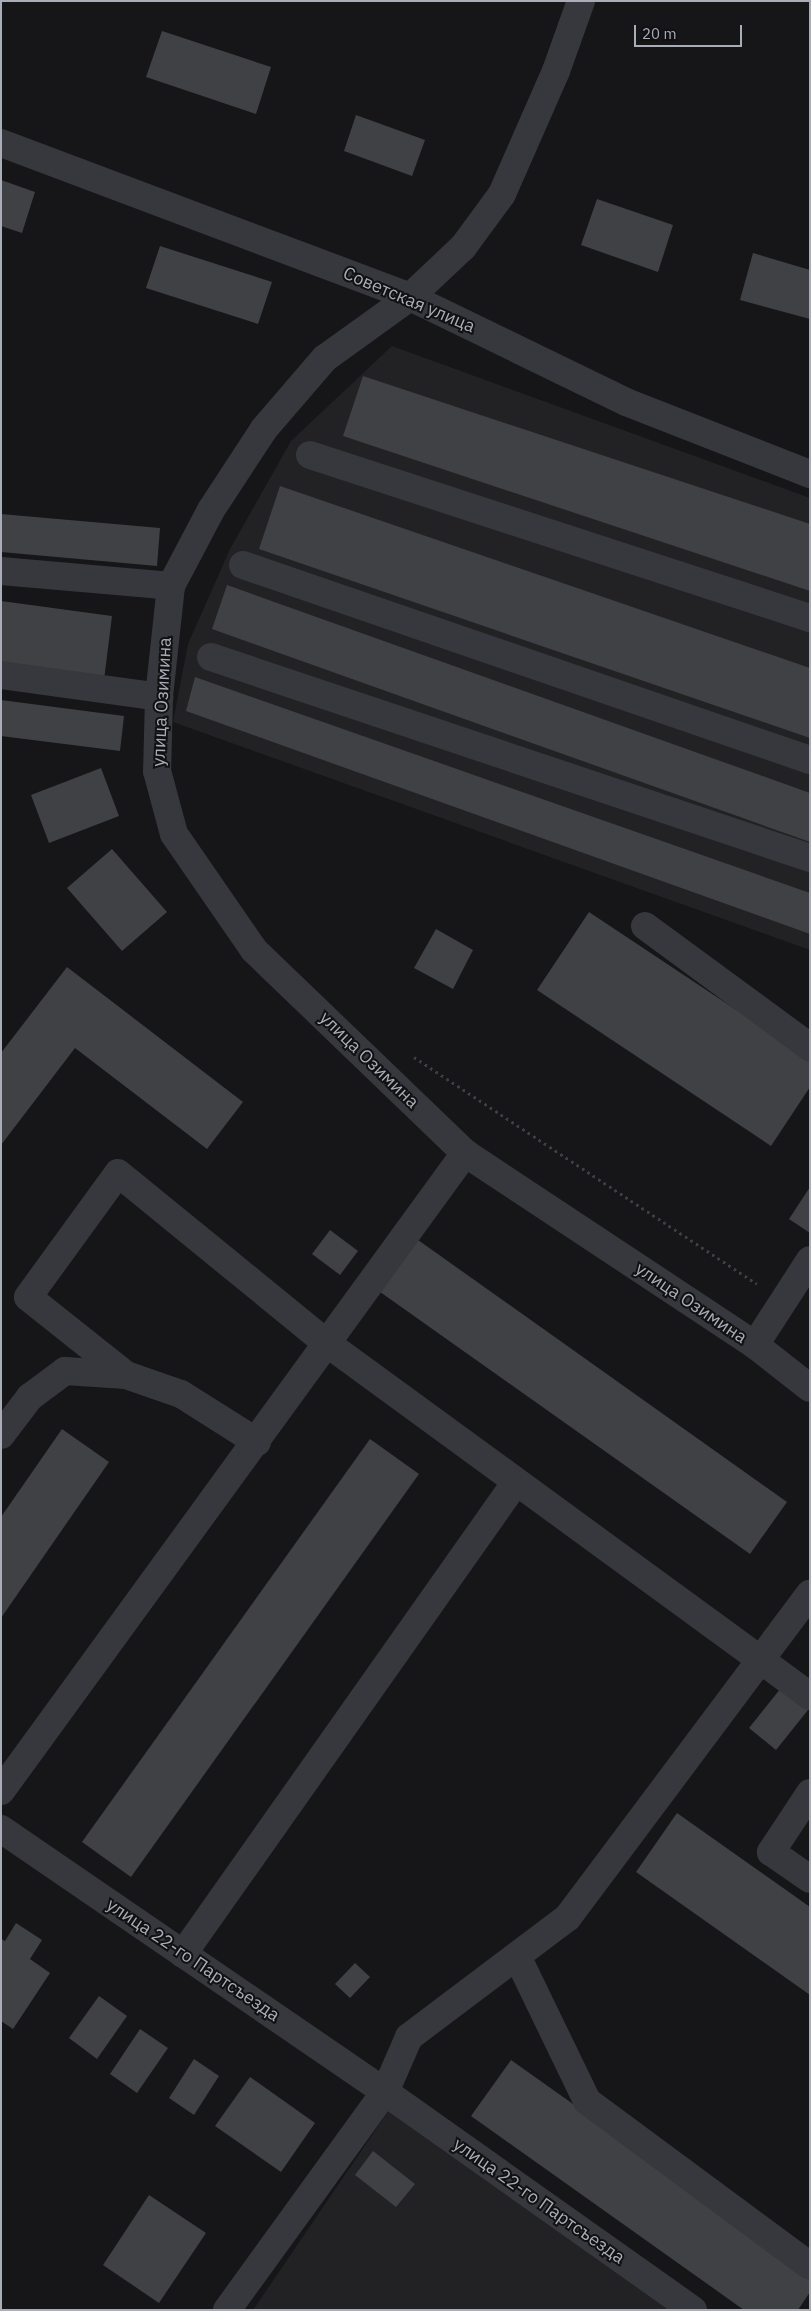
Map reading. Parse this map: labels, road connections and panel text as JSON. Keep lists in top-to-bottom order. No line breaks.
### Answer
{"streets":{"street":["Советская улица","улица Озимина","улица 22-го Партсъезда"]},"crossings":[["Советская улица","улица Озимина"]],"scale_bar":"20 m"}
